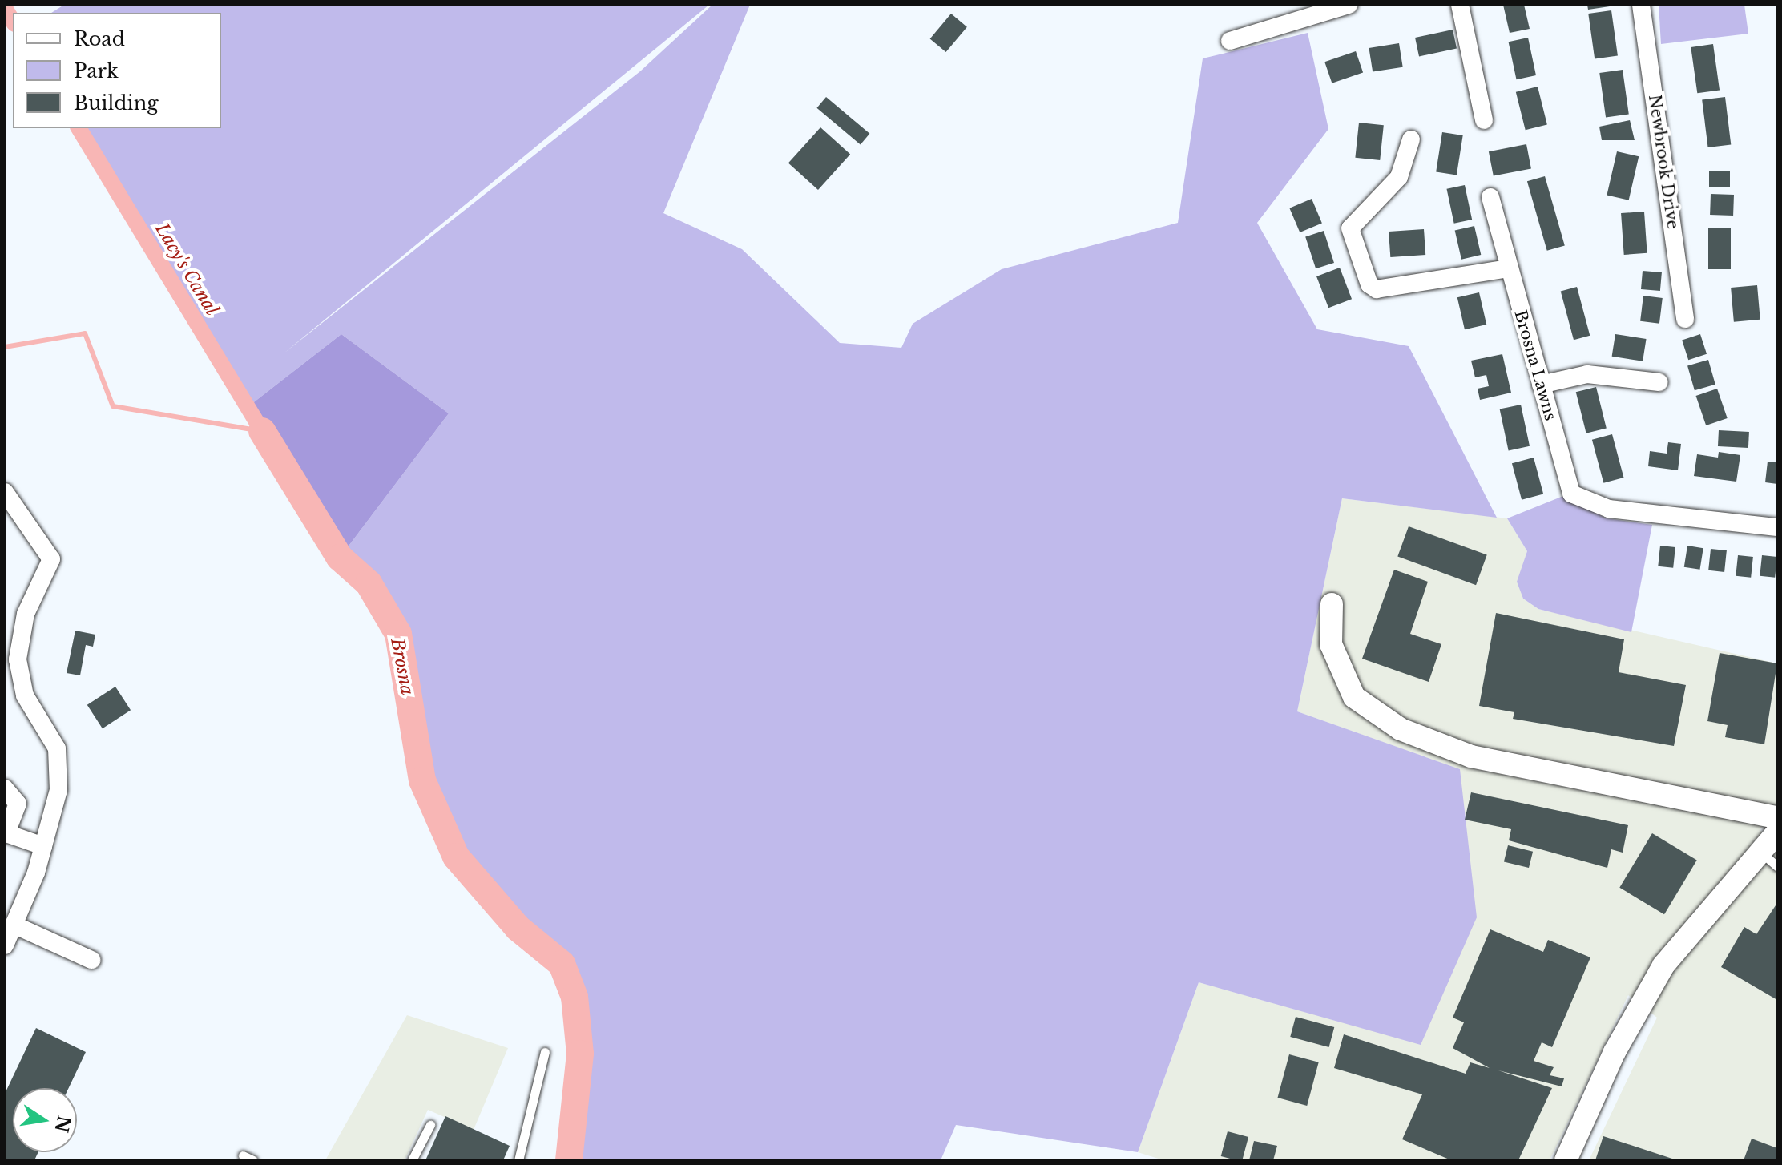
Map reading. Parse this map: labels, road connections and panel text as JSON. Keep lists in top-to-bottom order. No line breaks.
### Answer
{"streets":{"street":["Newbrook Drive","Brosna Lawns"]},"water":["Lacy's Canal","Brosna"],"legend":["Road","Park","Building"],"north":"right"}
